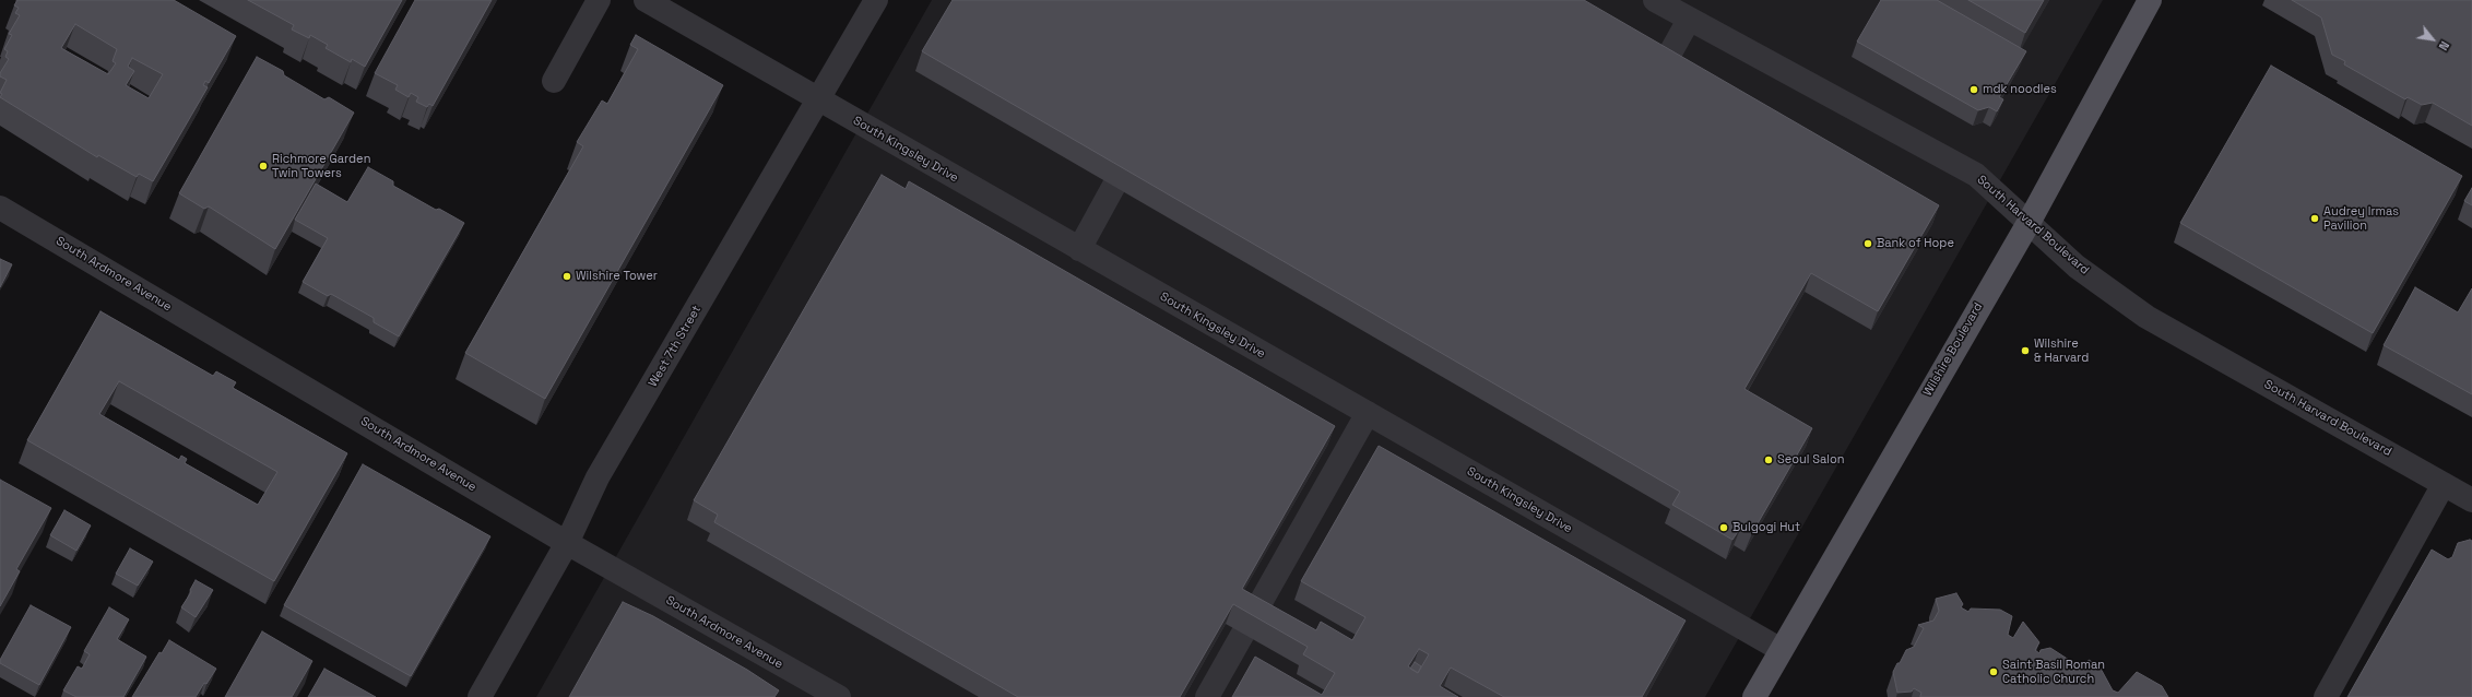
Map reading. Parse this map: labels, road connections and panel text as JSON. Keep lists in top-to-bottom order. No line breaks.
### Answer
{"streets":{"main road":["Wilshire Boulevard"],"street":["South Kingsley Drive","South Harvard Boulevard","South Ardmore Avenue","West 7th Street"]},"crossings":[["South Kingsley Drive","West 7th Street"],["South Kingsley Drive","Wilshire Boulevard"],["South Harvard Boulevard","Wilshire Boulevard"],["South Ardmore Avenue","West 7th Street"]],"places":["mdk noodles","Richmore Garden Twin Towers","Audrey Irmas Pavilion","Bank of Hope","Wilshire Tower","Wilshire & Harvard","Seoul Salon","Bulgogi Hut","Saint Basil Roman Catholic Church"],"north":"bottom right"}
